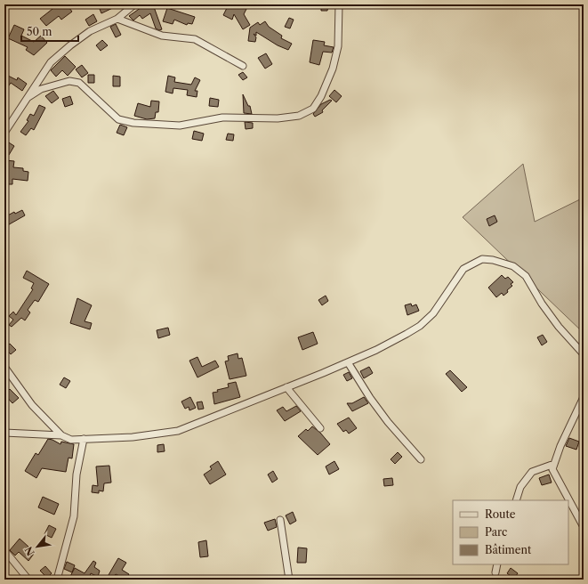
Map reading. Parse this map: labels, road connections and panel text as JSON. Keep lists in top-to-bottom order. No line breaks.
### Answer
{"legend":["Route","Parc","Bâtiment"],"scale_bar":"50 m","north":"bottom left"}
